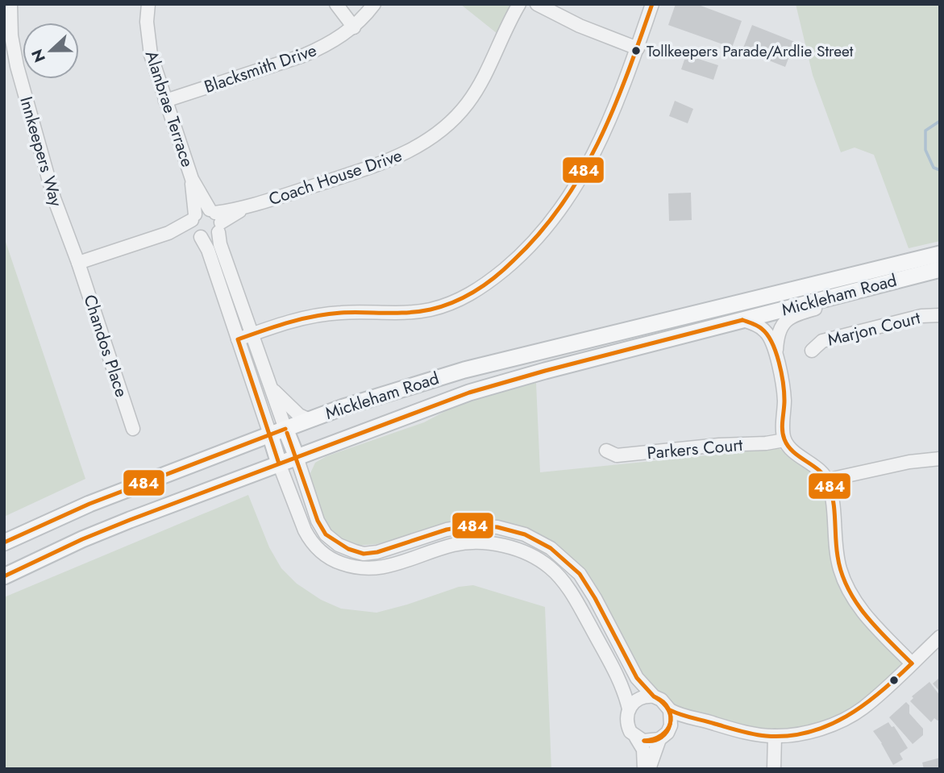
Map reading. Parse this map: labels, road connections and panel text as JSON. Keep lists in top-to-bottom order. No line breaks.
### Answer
{"streets":{"main road":["Mickleham Road"],"street":["Blacksmith Drive","Alanbrae Terrace","Innkeepers Way","Coach House Drive","Marjon Court","Chandos Place","Parkers Court"]},"crossings":[["Blacksmith Drive","Alanbrae Terrace"],["Alanbrae Terrace","Coach House Drive"],["Alanbrae Terrace","Mickleham Road"],["Innkeepers Way","Chandos Place"]],"places":["Tollkeepers Parade/Ardlie Street"],"lines":["transit line 484"],"north":"left"}
